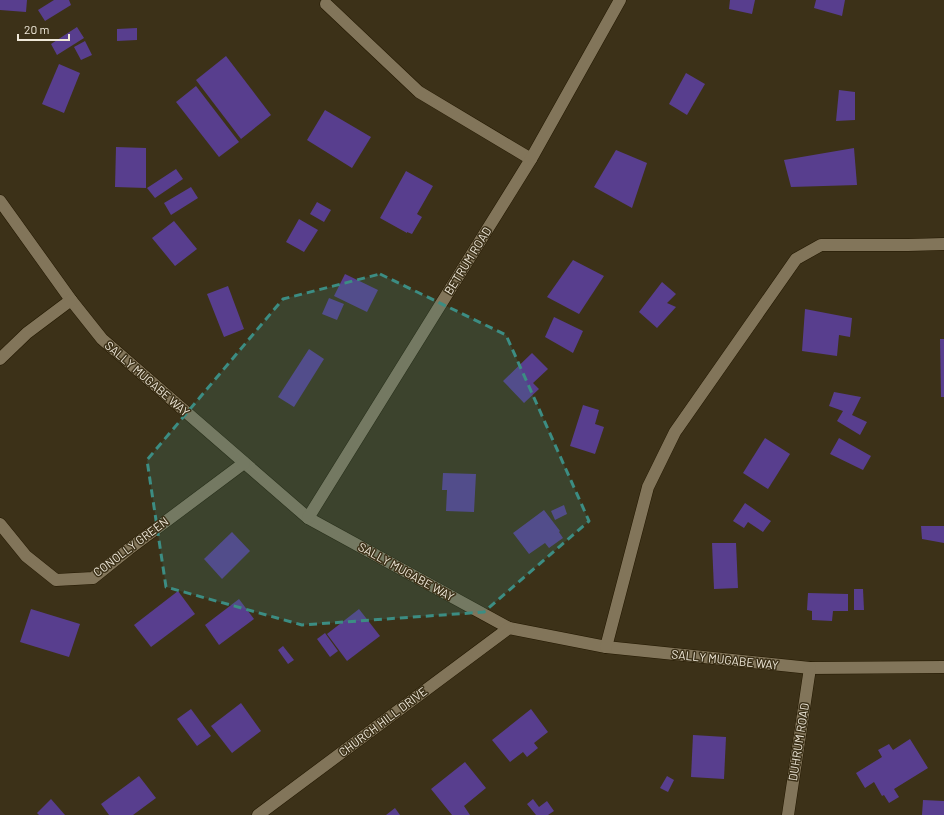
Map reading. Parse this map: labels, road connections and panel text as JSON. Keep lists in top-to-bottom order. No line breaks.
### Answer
{"streets":{"street":["BETRUM ROAD","SALLY MUGABE WAY","CONOLLY GREEN","CHURCH HILL DRIVE","DUHRUM ROAD"]},"crossings":[["BETRUM ROAD","SALLY MUGABE WAY"],["SALLY MUGABE WAY","CONOLLY GREEN"],["SALLY MUGABE WAY","CHURCH HILL DRIVE"],["SALLY MUGABE WAY","DUHRUM ROAD"]],"scale_bar":"20 m"}
